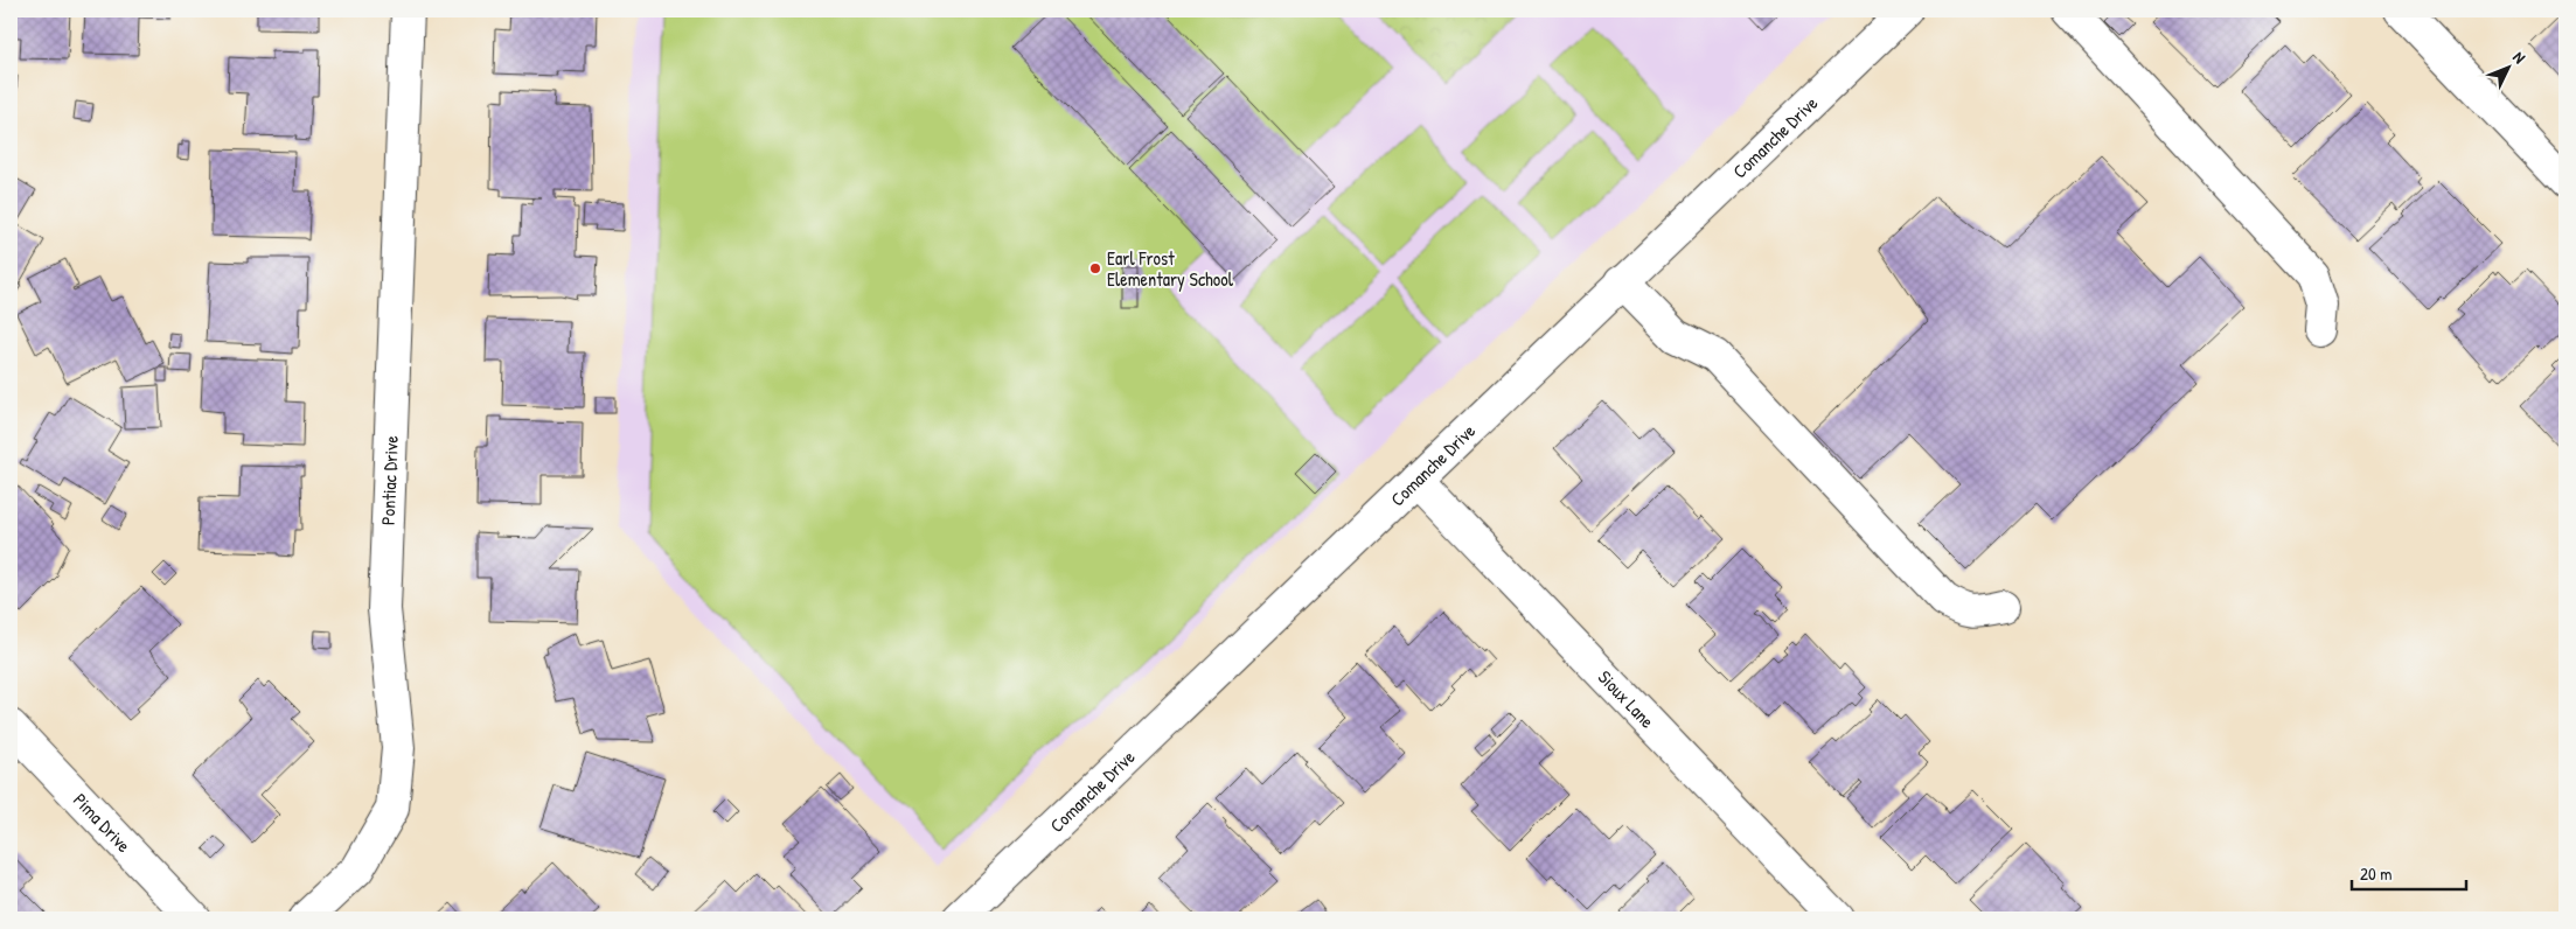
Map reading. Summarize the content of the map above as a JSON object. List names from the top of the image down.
{
  "streets": {
    "street": [
      "Comanche Drive",
      "Pontiac Drive",
      "Sioux Lane",
      "Pima Drive"
    ]
  },
  "crossings": [
    ["Comanche Drive", "Sioux Lane"]
  ],
  "places": ["Earl Frost Elementary School"],
  "scale_bar": "20 m",
  "north": "top right"
}
